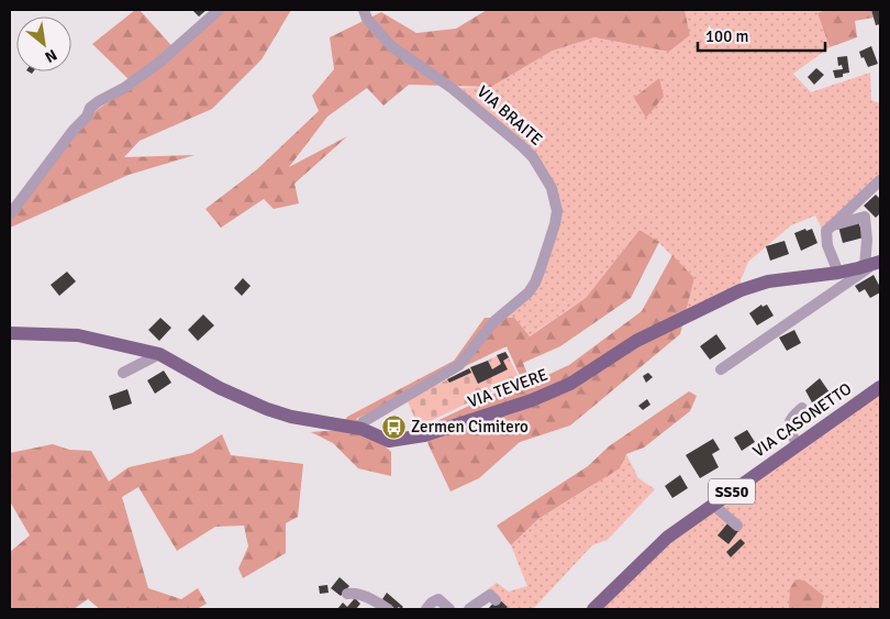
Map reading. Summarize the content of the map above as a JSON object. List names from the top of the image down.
{
  "streets": {
    "main road": ["VIA TEVERE", "VIA CASONETTO", "SS50"],
    "street": ["VIA BRAITE"]
  },
  "crossings": [
    ["VIA BRAITE", "VIA TEVERE"]
  ],
  "places": {
    "bus stop": ["Zermen Cimitero"]
  },
  "scale_bar": "100 m",
  "north": "bottom right"
}
